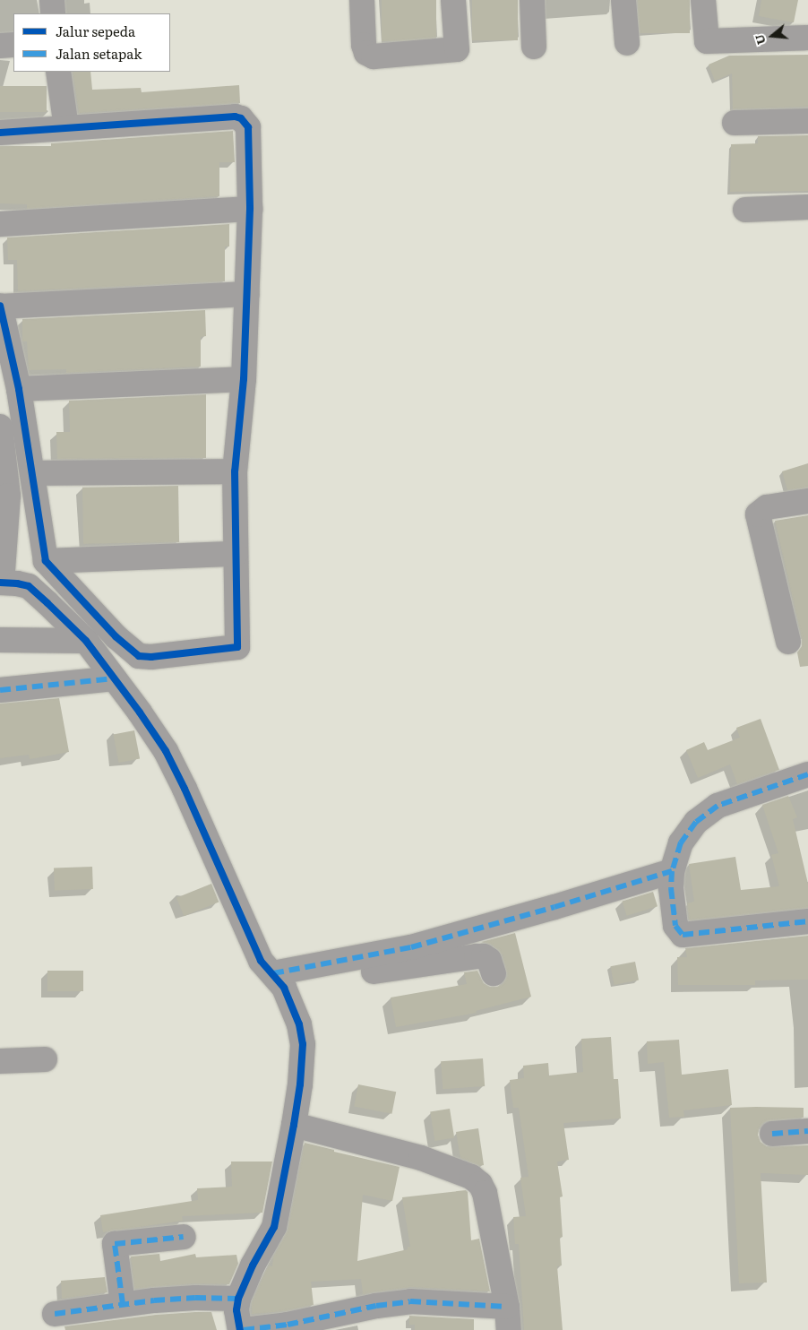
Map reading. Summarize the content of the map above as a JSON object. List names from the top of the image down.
{
  "legend": ["Jalur sepeda", "Jalan setapak"],
  "north": "left"
}
